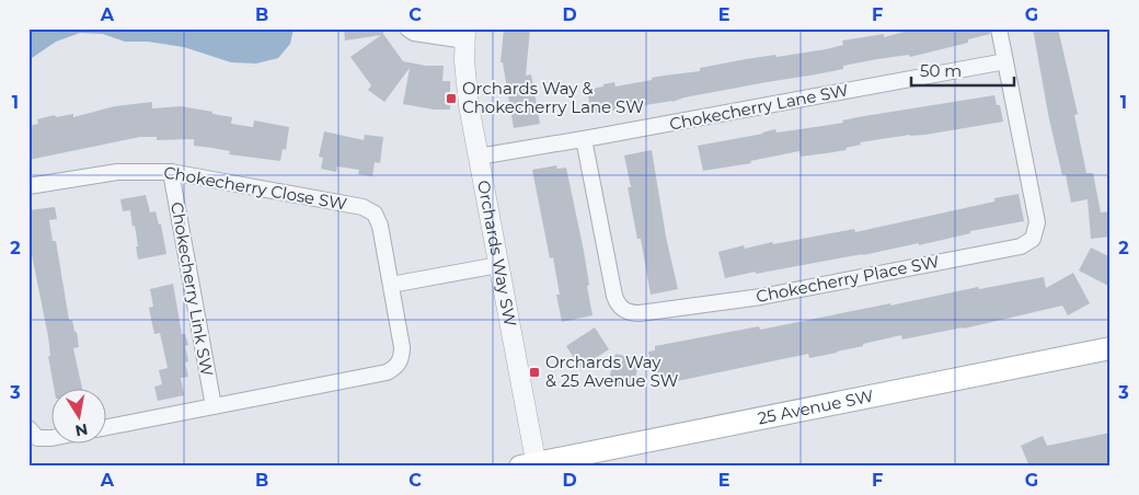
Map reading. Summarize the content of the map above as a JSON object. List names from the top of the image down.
{
  "streets": {
    "main road": ["25 Avenue SW"],
    "street": [
      "Chokecherry Lane SW",
      "Chokecherry Close SW",
      "Orchards Way SW",
      "Chokecherry Place SW",
      "Chokecherry Link SW"
    ]
  },
  "crossings": [
    ["Chokecherry Lane SW", "Orchards Way SW"],
    ["Chokecherry Lane SW", "Chokecherry Place SW"],
    ["Chokecherry Close SW", "Chokecherry Link SW"],
    ["Orchards Way SW", "25 Avenue SW"]
  ],
  "places": {
    "transit": ["Orchards Way & Chokecherry Lane SW", "Orchards Way & 25 Avenue SW"]
  },
  "scale_bar": "50 m",
  "north": "bottom",
  "grid": {
    "columns": [
      "A",
      "B",
      "C",
      "D",
      "E",
      "F",
      "G"
    ],
    "rows": ["1", "2", "3"]
  }
}
